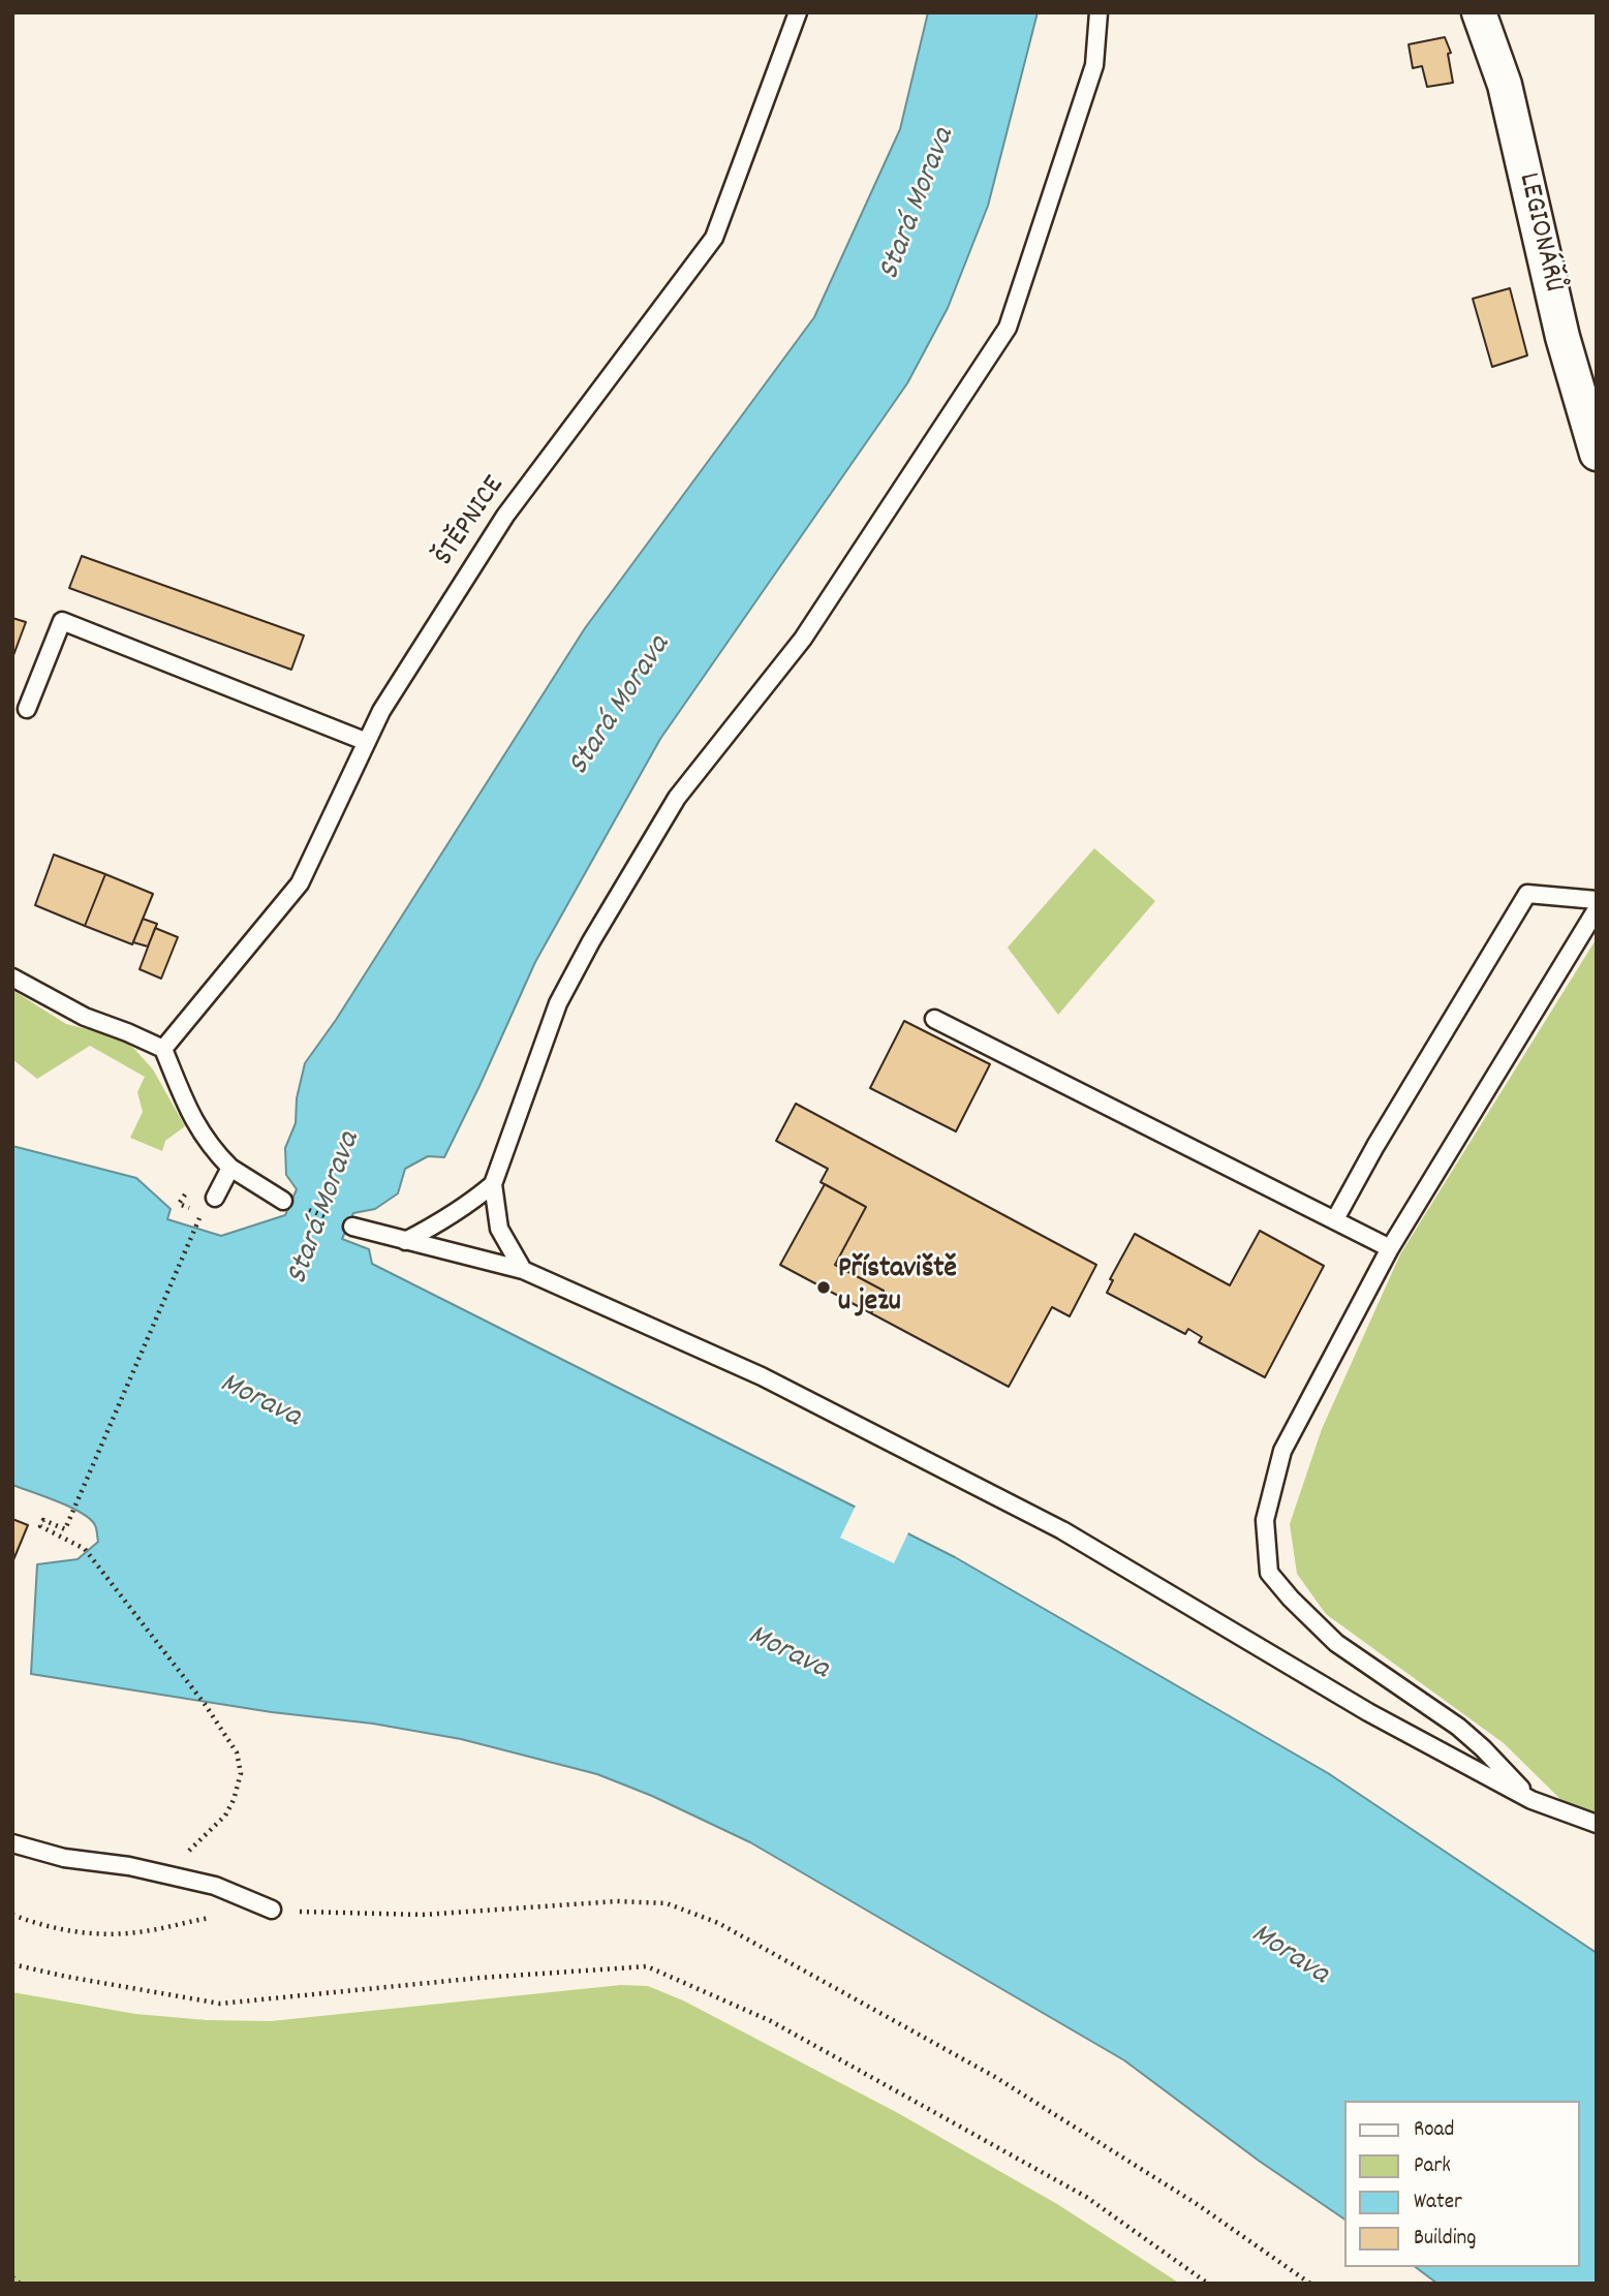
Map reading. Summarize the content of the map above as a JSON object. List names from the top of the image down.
{
  "streets": {
    "street": ["LEGIONÁŘŮ"],
    "lane": ["ŠTĚPNICE"]
  },
  "water": ["Stará Morava", "Morava"],
  "places": ["Přístaviště u jezu"],
  "legend": [
    "Road",
    "Park",
    "Water",
    "Building"
  ]
}
